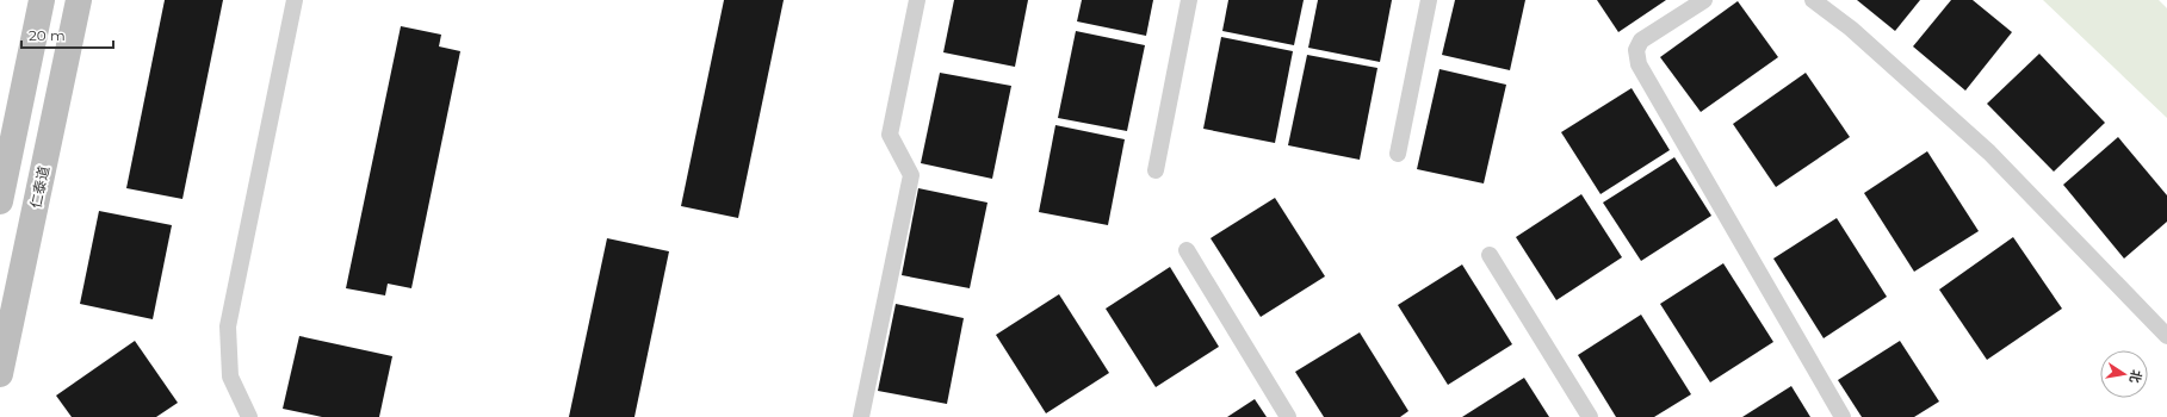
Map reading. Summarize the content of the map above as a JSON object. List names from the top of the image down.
{
  "streets": {
    "main road": ["仁泰道"]
  },
  "scale_bar": "20 m",
  "north": "right"
}
